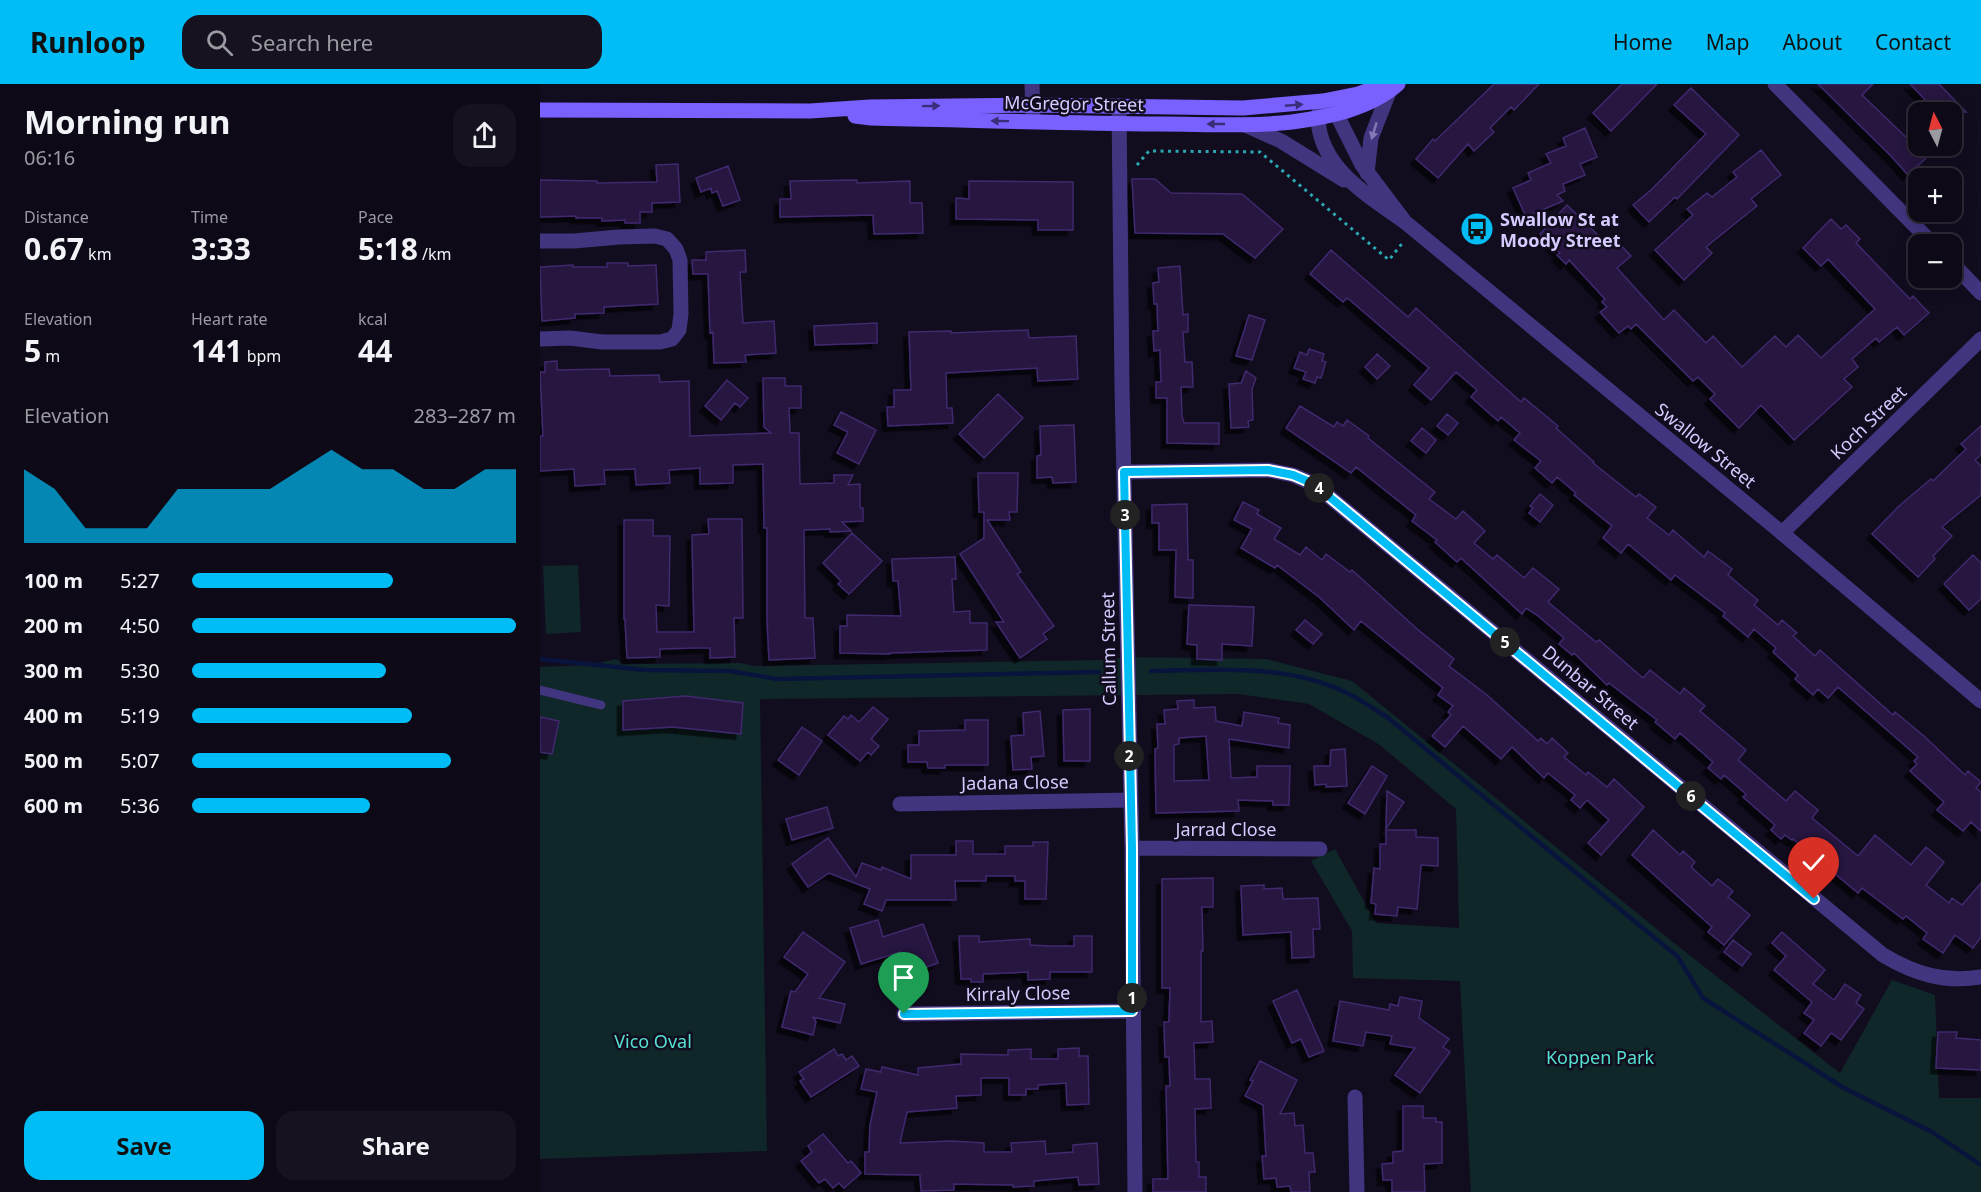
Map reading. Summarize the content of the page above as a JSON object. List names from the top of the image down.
{
  "streets": {
    "main road": ["McGregor Street"],
    "street": [
      "Koch Street",
      "Swallow Street",
      "Callum Street",
      "Dunbar Street",
      "Jadana Close",
      "Jarrad Close",
      "Kirraly Close"
    ]
  },
  "crossings": [
    ["McGregor Street", "Swallow Street"],
    ["McGregor Street", "Callum Street"],
    ["Koch Street", "Swallow Street"],
    ["Callum Street", "Dunbar Street"],
    ["Callum Street", "Jadana Close"],
    ["Callum Street", "Jarrad Close"],
    ["Callum Street", "Kirraly Close"]
  ],
  "parks": ["Vico Oval", "Koppen Park"],
  "places": {
    "bus stop": ["Swallow St at Moody Street"]
  },
  "north": "top",
  "page": {
    "header": "Runloop",
    "search": "Search here",
    "nav": [
      "Home",
      "Map",
      "About",
      "Contact"
    ],
    "heading": ["Morning run", "06:16"],
    "map_buttons": ["+", "−"],
    "stats": [
      ["Distance", "0.67 km"],
      ["Time", "3:33"],
      ["Pace", "5:18 /km"],
      ["Elevation", "5 m"],
      ["Heart rate", "141 bpm"],
      ["kcal", "44"]
    ],
    "chart": ["Elevation", "283–287 m"],
    "pins": [
      "4",
      "3",
      "5",
      "2",
      "6",
      "1"
    ],
    "list": [
      {
        "name": "100 m",
        "note": "5:27"
      },
      {
        "name": "200 m",
        "note": "4:50"
      },
      {
        "name": "300 m",
        "note": "5:30"
      },
      {
        "name": "400 m",
        "note": "5:19"
      },
      {
        "name": "500 m",
        "note": "5:07"
      },
      {
        "name": "600 m",
        "note": "5:36"
      }
    ],
    "buttons": ["Save", "Share"]
  }
}
